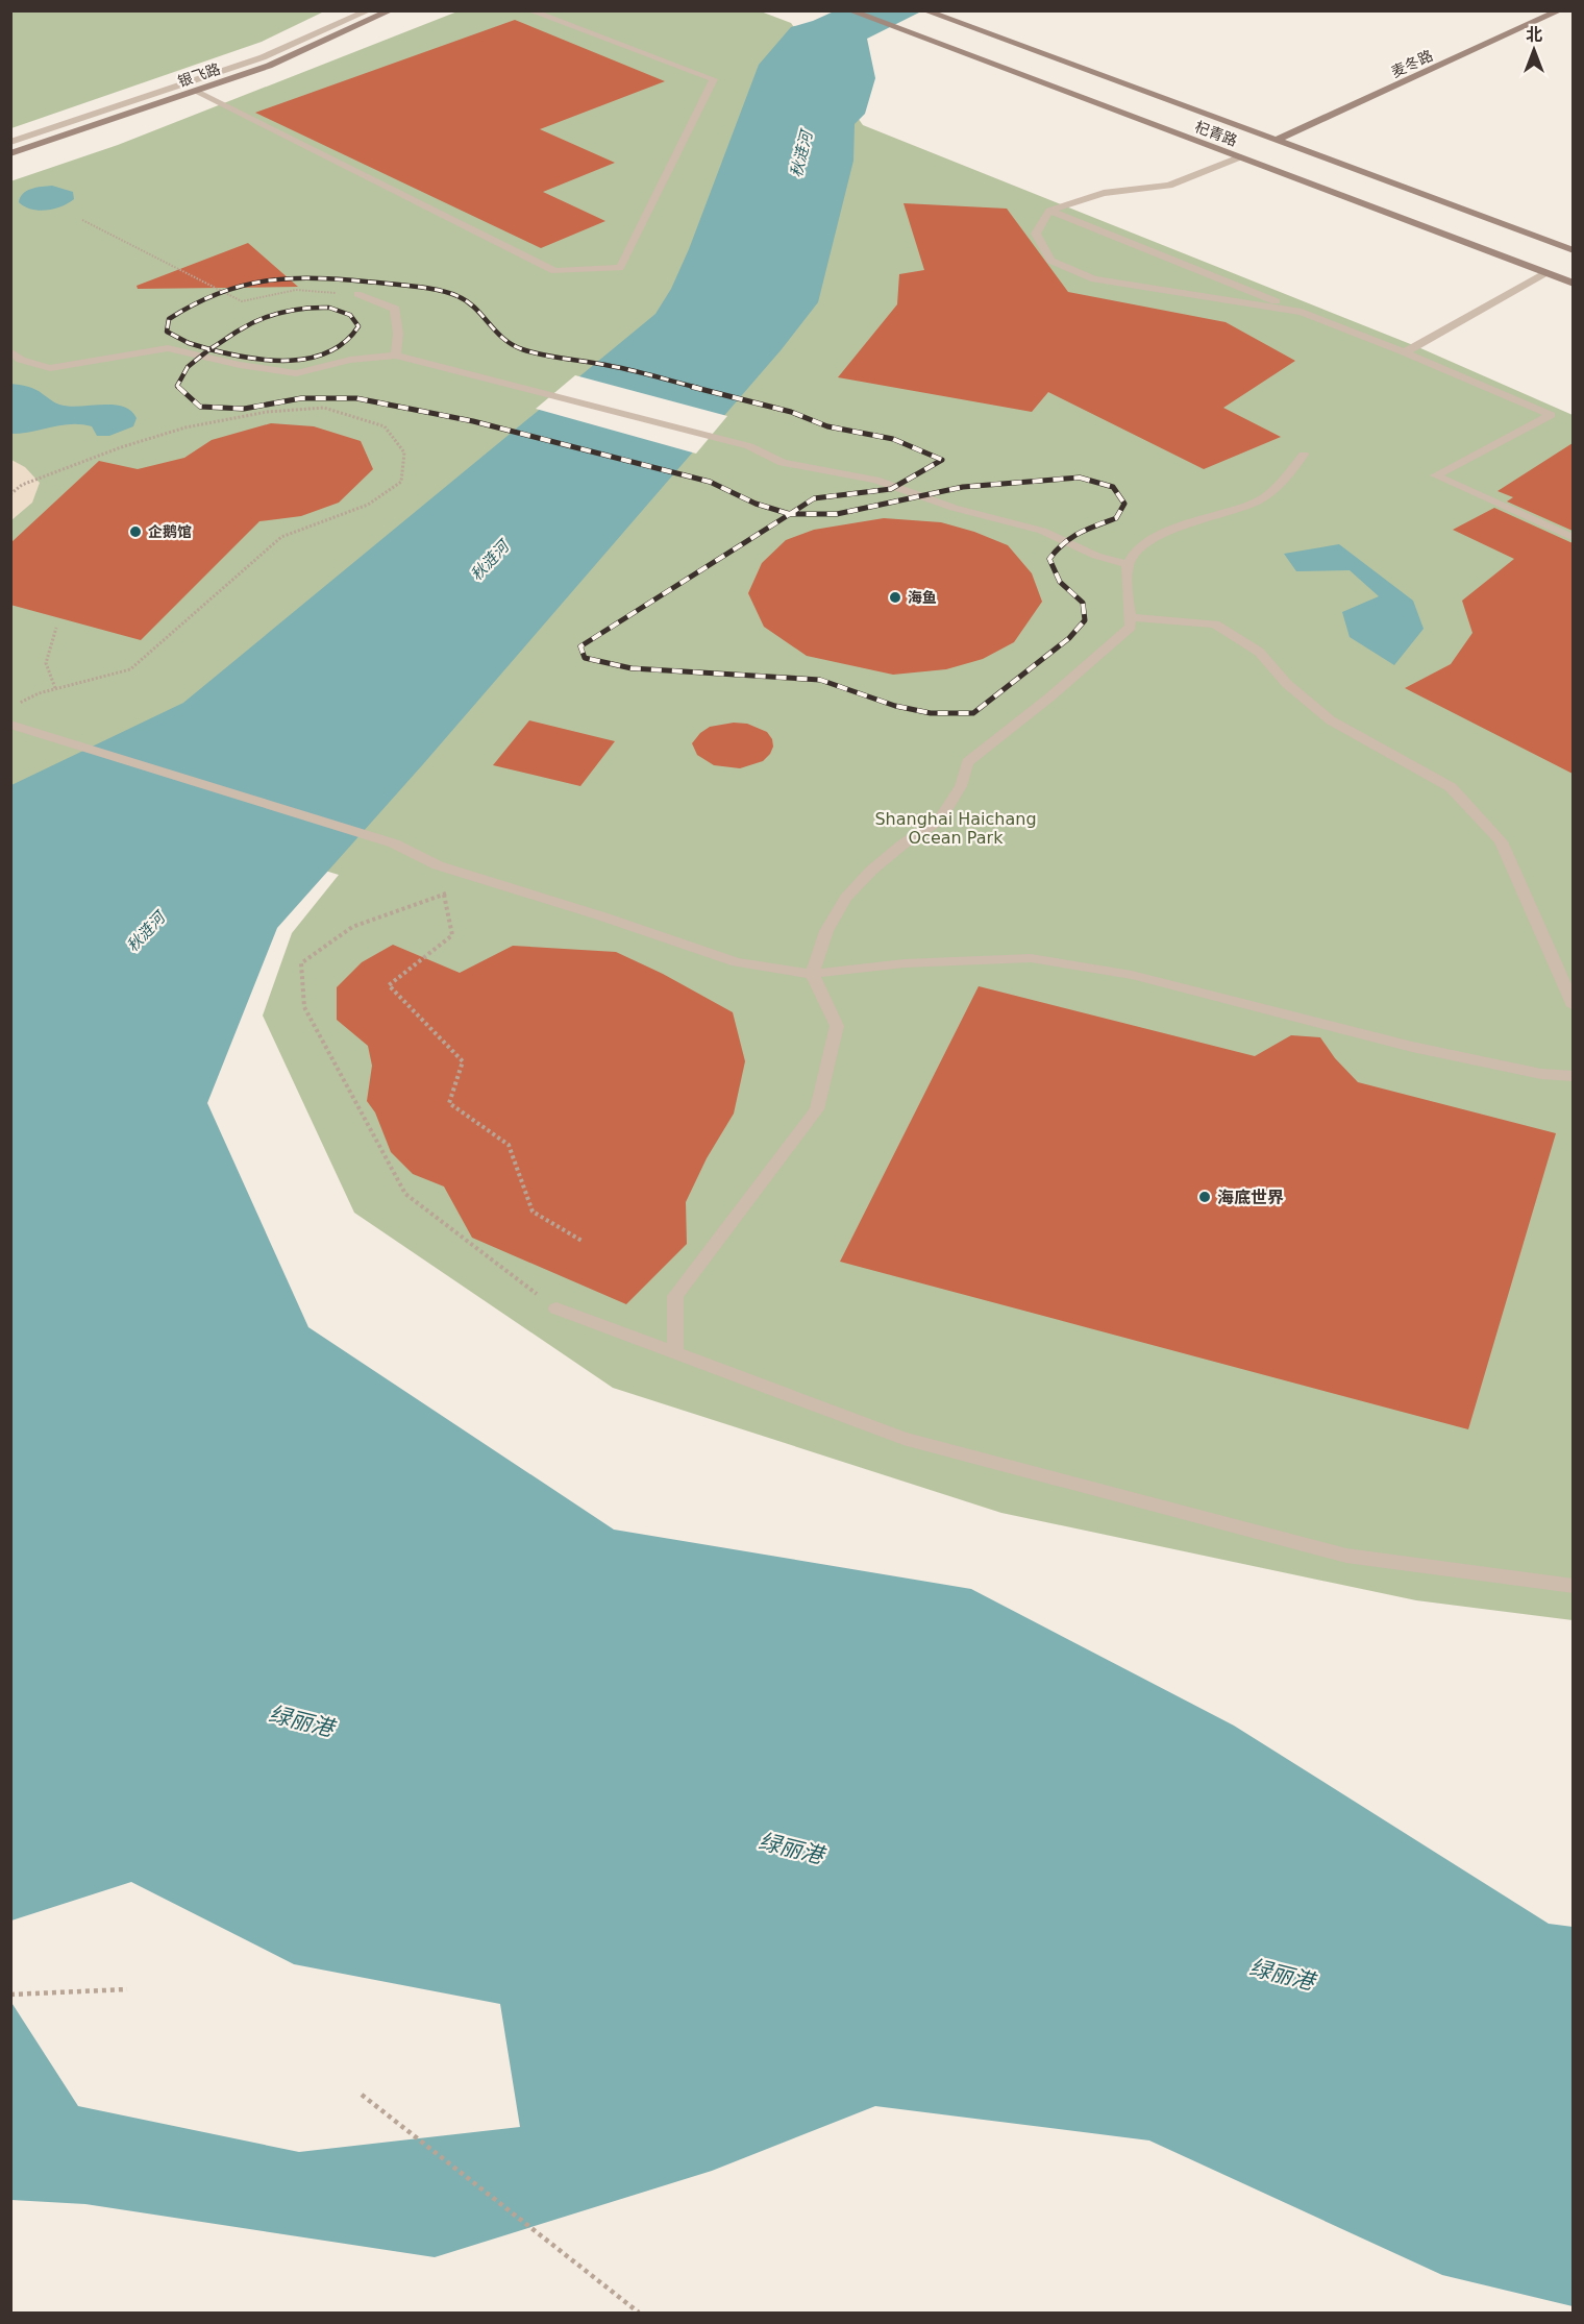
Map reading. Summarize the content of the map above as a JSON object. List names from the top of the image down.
{
  "streets": {
    "main road": ["麦冬路", "银飞路", "杞青路"]
  },
  "crossings": [
    ["麦冬路", "杞青路"]
  ],
  "water": ["秋涟河", "绿丽港"],
  "parks": ["Shanghai Haichang Ocean Park"],
  "places": ["企鹅馆", "海鱼", "海底世界"],
  "north": "top"
}
